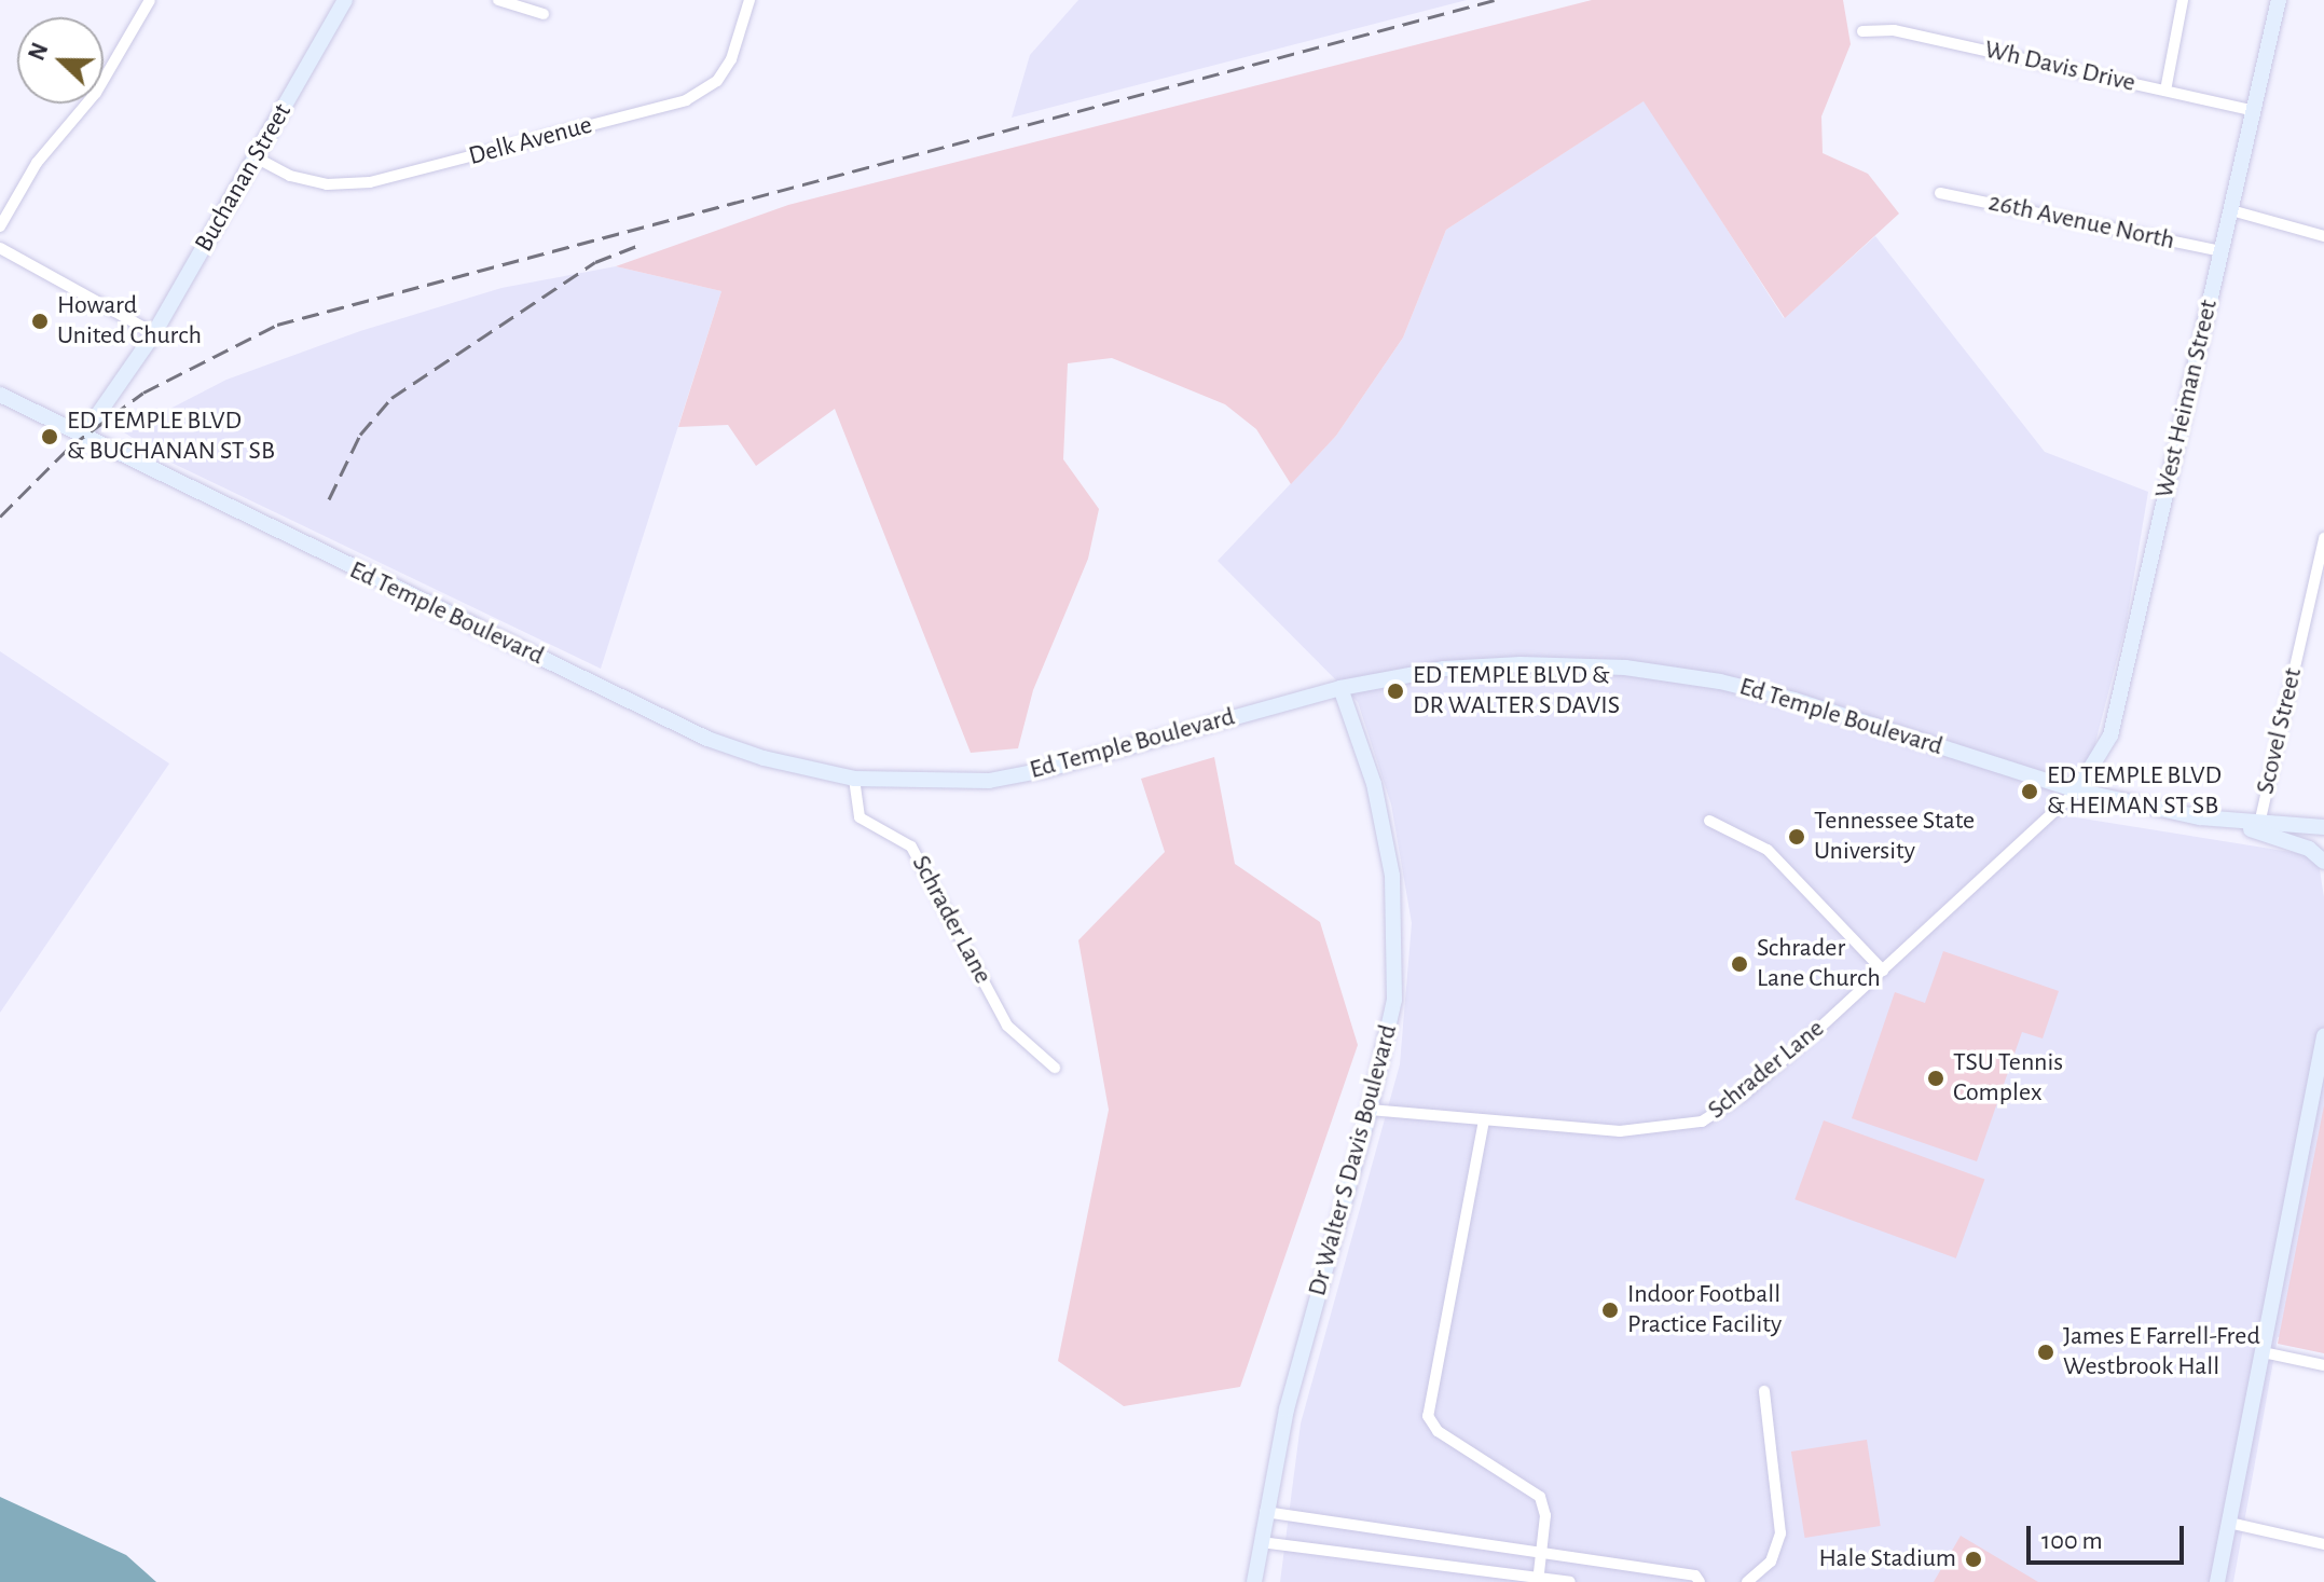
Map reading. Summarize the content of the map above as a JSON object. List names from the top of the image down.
{
  "streets": {
    "main road": [
      "Buchanan Street",
      "West Heiman Street",
      "Ed Temple Boulevard",
      "Dr Walter S Davis Boulevard"
    ],
    "street": [
      "Wh Davis Drive",
      "Delk Avenue",
      "26th Avenue North",
      "Scovel Street",
      "Schrader Lane"
    ]
  },
  "crossings": [
    ["Wh Davis Drive", "West Heiman Street"],
    ["Delk Avenue", "Buchanan Street"],
    ["Buchanan Street", "Ed Temple Boulevard"],
    ["26th Avenue North", "West Heiman Street"],
    ["West Heiman Street", "Ed Temple Boulevard"],
    ["West Heiman Street", "Schrader Lane"],
    ["Ed Temple Boulevard", "Scovel Street"],
    ["Ed Temple Boulevard", "Schrader Lane"],
    ["Ed Temple Boulevard", "Dr Walter S Davis Boulevard"],
    ["Schrader Lane", "Dr Walter S Davis Boulevard"]
  ],
  "places": [
    "Howard United Church",
    "ED TEMPLE BLVD & BUCHANAN ST SB",
    "ED TEMPLE BLVD & DR WALTER S DAVIS",
    "ED TEMPLE BLVD & HEIMAN ST SB",
    "Tennessee State University",
    "Schrader Lane Church",
    "TSU Tennis Complex",
    "Indoor Football Practice Facility",
    "James E Farrell-Fred Westbrook Hall",
    "Hale Stadium"
  ],
  "scale_bar": "100 m",
  "north": "left"
}
